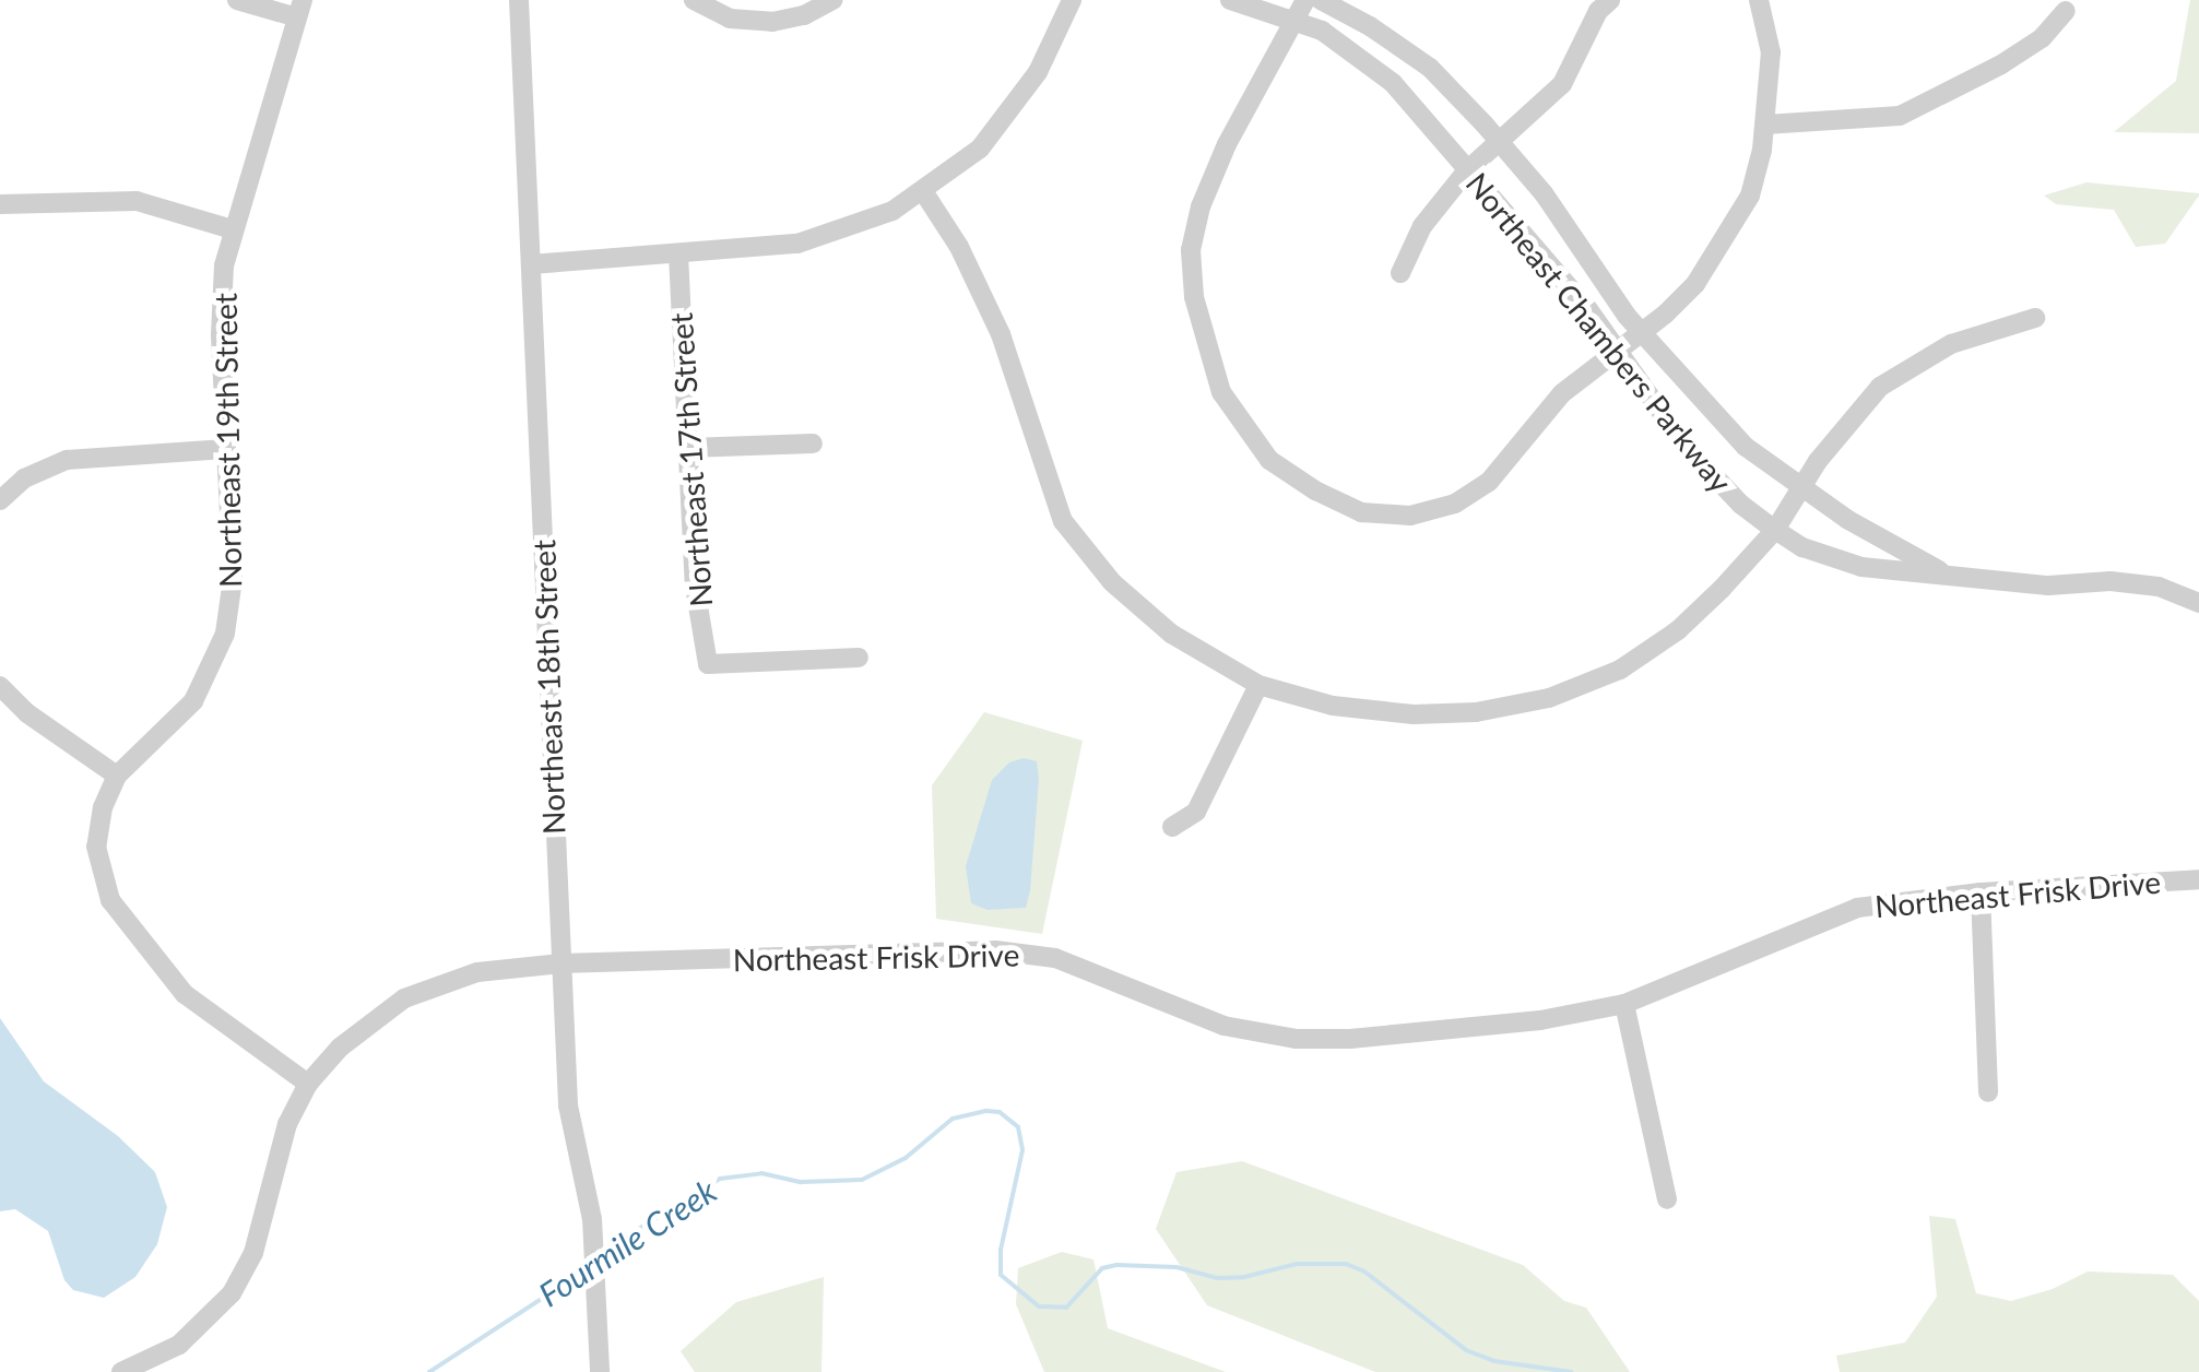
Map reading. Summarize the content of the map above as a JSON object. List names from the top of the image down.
{
  "streets": {
    "street": [
      "Northeast Chambers Parkway",
      "Northeast 19th Street",
      "Northeast 17th Street",
      "Northeast 18th Street",
      "Northeast Frisk Drive"
    ]
  },
  "crossings": [
    ["Northeast 19th Street", "Northeast Frisk Drive"],
    ["Northeast 18th Street", "Northeast Frisk Drive"]
  ],
  "water": ["Fourmile Creek"]
}
